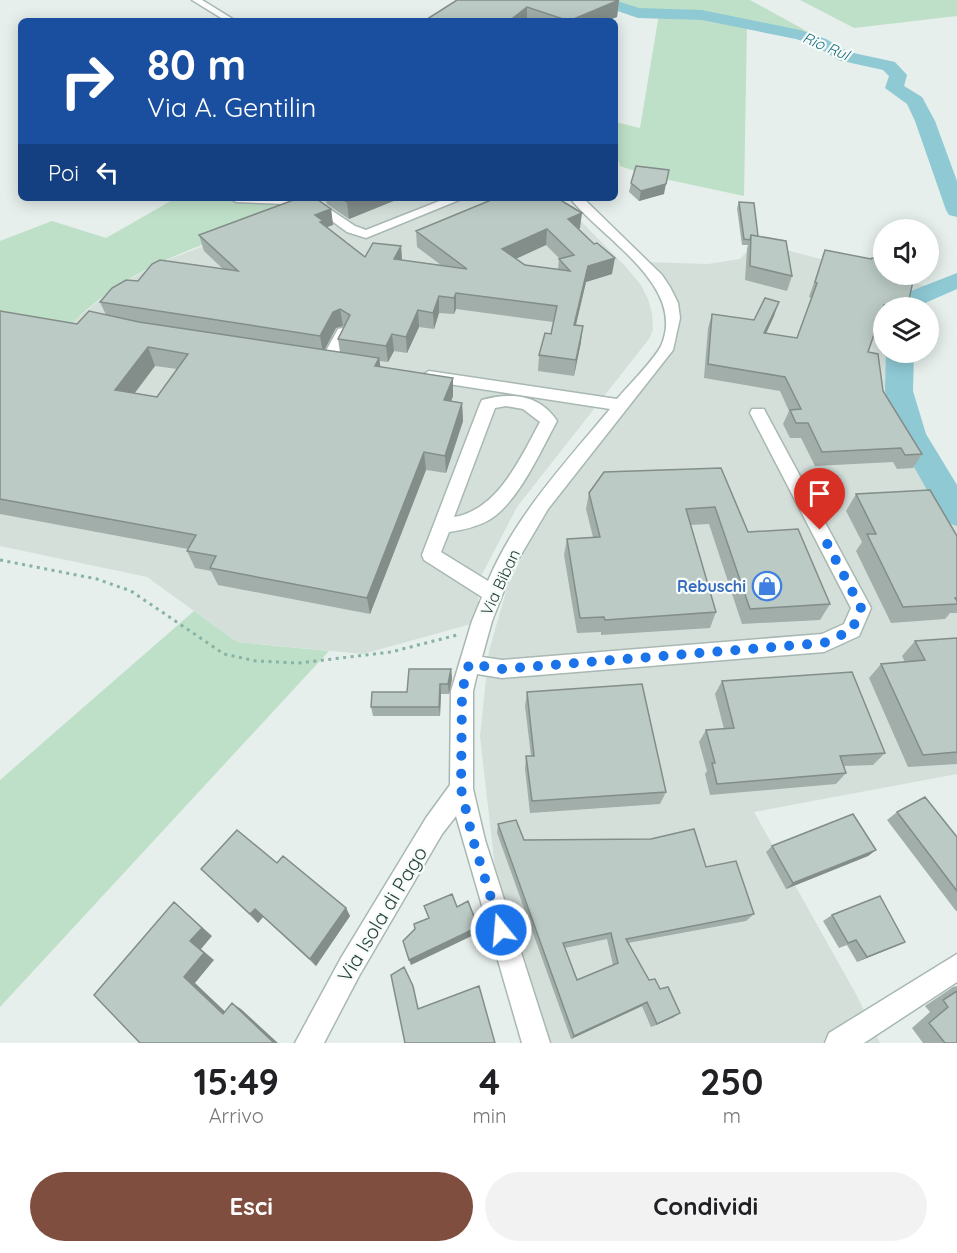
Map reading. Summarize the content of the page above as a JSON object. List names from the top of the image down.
{
  "streets": {
    "street": ["Via Biban", "Via Isola di Pago"]
  },
  "crossings": [
    ["Via Biban", "Via Isola di Pago"]
  ],
  "water": ["Rio Rul"],
  "places": {
    "shop": ["Rebuschi"]
  },
  "page": {
    "turn": ["80 m", "Via A. Gentilin"],
    "then": "Poi",
    "eta": [
      "15:49",
      "Arrivo",
      "4",
      "min",
      "250",
      "m"
    ],
    "buttons": ["Esci", "Condividi"]
  }
}
